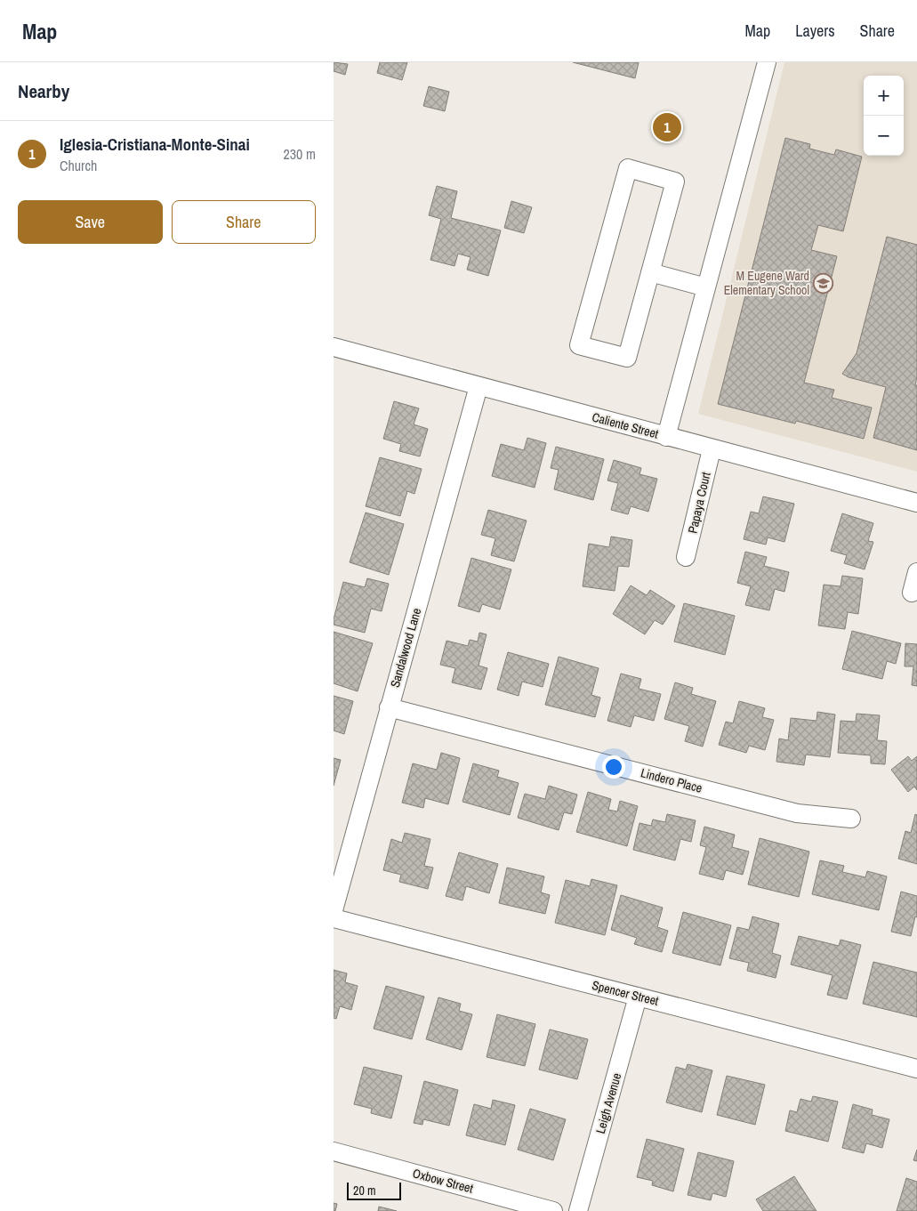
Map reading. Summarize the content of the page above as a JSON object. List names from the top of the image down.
{
  "streets": {
    "street": [
      "Caliente Street",
      "Papaya Court",
      "Sandalwood Lane",
      "Lindero Place",
      "Spencer Street",
      "Leigh Avenue",
      "Oxbow Street"
    ]
  },
  "crossings": [
    ["Caliente Street", "Papaya Court"],
    ["Caliente Street", "Sandalwood Lane"],
    ["Sandalwood Lane", "Lindero Place"],
    ["Spencer Street", "Leigh Avenue"]
  ],
  "places": {
    "school or university": ["M Eugene Ward Elementary School"]
  },
  "scale_bar": "20 m",
  "page": {
    "header": "Map",
    "nav": ["Map", "Layers", "Share"],
    "heading": "Nearby",
    "map_buttons": ["+", "−"],
    "pins": "1",
    "list": [
      {
        "mark": "1",
        "name": "Iglesia-Cristiana-Monte-Sinai",
        "note": "Church",
        "value": "230 m"
      }
    ],
    "buttons": ["Save", "Share"],
    "scale": "20 m"
  }
}
